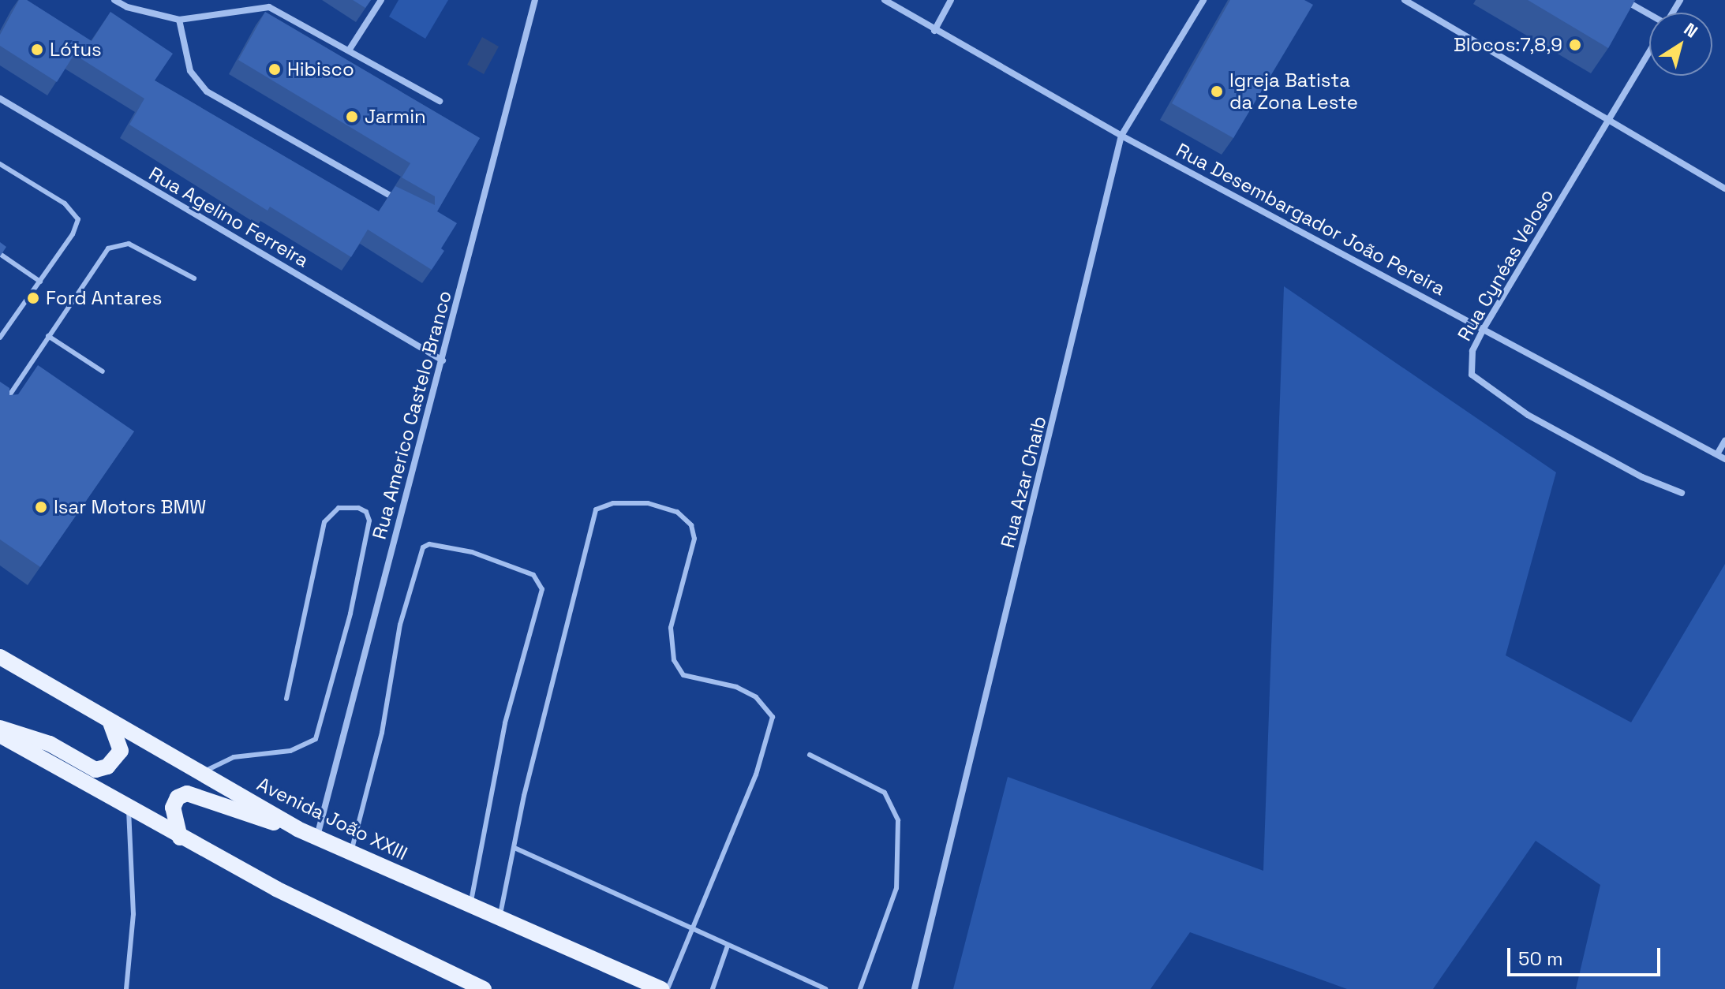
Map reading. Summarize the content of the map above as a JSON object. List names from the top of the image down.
{
  "streets": {
    "main road": ["Avenida João XXIII"],
    "street": [
      "Rua Agelino Ferreira",
      "Rua Desembargador João Pereira",
      "Rua Cynéas Veloso",
      "Rua Americo Castelo Branco",
      "Rua Azar Chaib"
    ]
  },
  "crossings": [
    ["Rua Agelino Ferreira", "Rua Americo Castelo Branco"],
    ["Rua Desembargador João Pereira", "Rua Cynéas Veloso"],
    ["Rua Desembargador João Pereira", "Rua Azar Chaib"],
    ["Rua Americo Castelo Branco", "Avenida João XXIII"]
  ],
  "places": [
    "Blocos:7,8,9",
    "Lótus",
    "Hibisco",
    "Igreja Batista da Zona Leste",
    "Jarmin",
    "Ford Antares",
    "Isar Motors BMW"
  ],
  "scale_bar": "50 m",
  "north": "top right"
}
